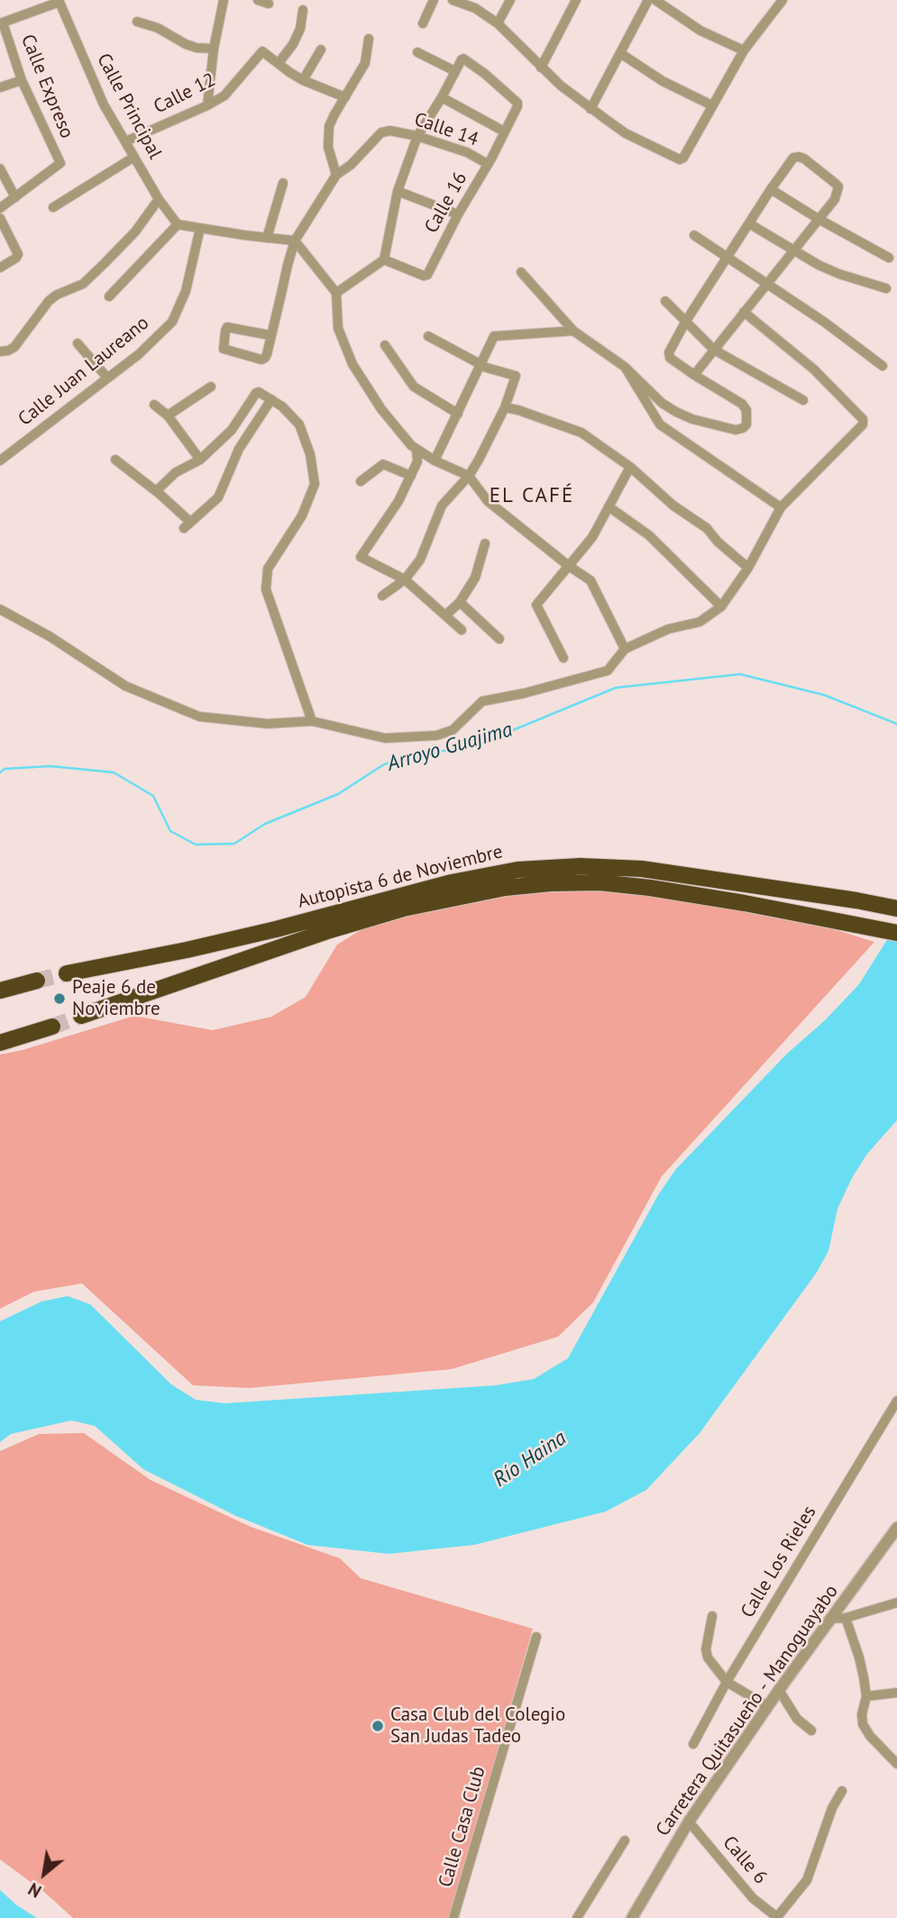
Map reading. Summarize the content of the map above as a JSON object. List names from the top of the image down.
{
  "streets": {
    "highway": ["Autopista 6 de Noviembre"],
    "street": [
      "Calle Expreso",
      "Calle 12",
      "Calle Principal",
      "Calle 14",
      "Calle 16",
      "Calle Juan Laureano",
      "Calle Los Rieles",
      "Carretera Quitasueño - Manoguayabo",
      "Calle Casa Club",
      "Calle 6"
    ]
  },
  "crossings": [
    ["Calle 12", "Calle Principal"],
    ["Calle 14", "Calle 16"],
    ["Carretera Quitasueño - Manoguayabo", "Calle 6"]
  ],
  "districts": ["EL CAFÉ"],
  "water": ["Arroyo Guajima", "Río Haina"],
  "places": ["Peaje 6 de Noviembre", "Casa Club del Colegio San Judas Tadeo"],
  "north": "bottom left"
}
